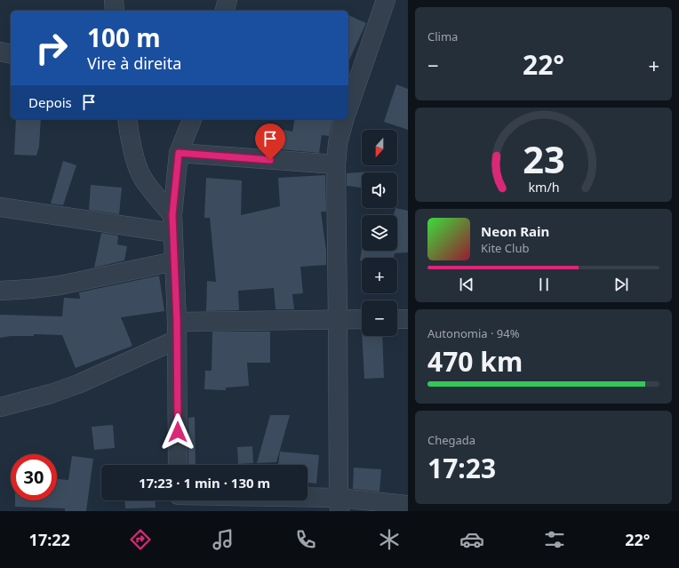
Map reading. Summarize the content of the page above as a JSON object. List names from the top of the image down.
{
  "north": "bottom",
  "page": {
    "tile": [
      "Clima",
      ["Autonomia · 94%", "470 km"],
      ["Chegada", "17:23"]
    ],
    "turn": ["100 m", "Vire à direita"],
    "heat": ["−", "22°", "+"],
    "then": "Depois",
    "map_buttons": ["+", "−"],
    "song": ["Neon Rain", "Kite Club"],
    "limit": "30",
    "trip": "17:23 · 1 min · 130 m",
    "tabs": ["17:22", "22°"],
    "gauge": ["23", "km/h"]
  }
}
